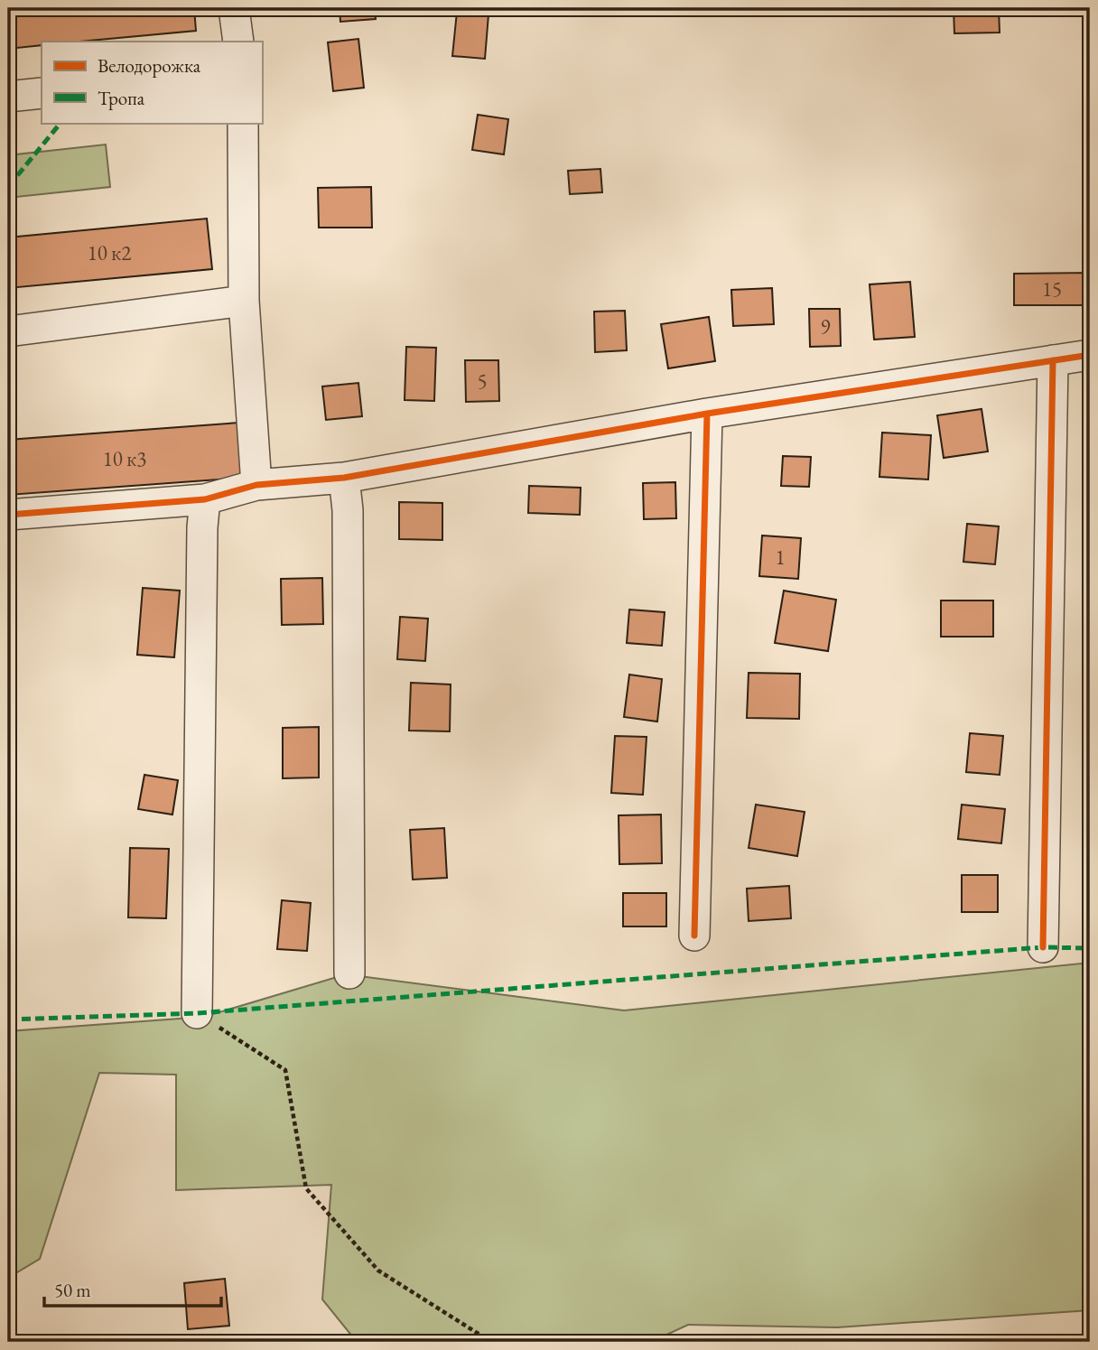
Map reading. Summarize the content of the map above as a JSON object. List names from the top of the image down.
{
  "house_numbers": [
    "10 к2",
    "15",
    "9",
    "5",
    "10 к3",
    "1"
  ],
  "legend": ["Велодорожка", "Тропа"],
  "scale_bar": "50 m"
}
